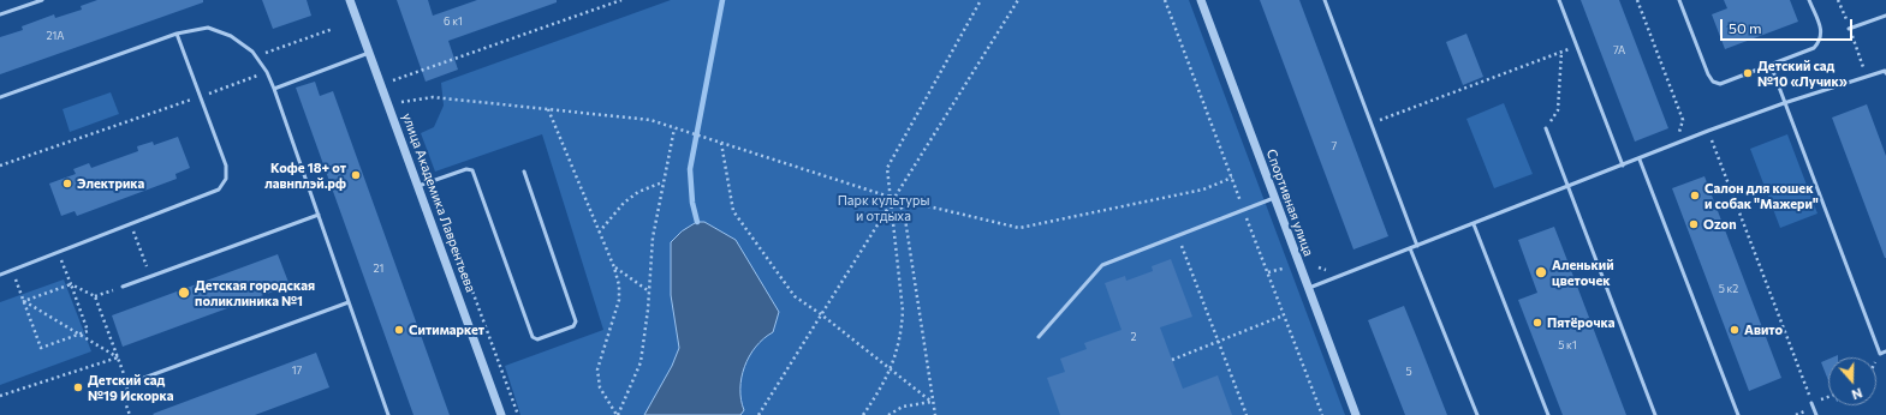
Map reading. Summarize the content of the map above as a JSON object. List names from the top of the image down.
{
  "streets": {
    "street": ["улица Академика Лаврентьева", "Спортивная улица"]
  },
  "parks": ["Парк культуры и отдыха"],
  "places": [
    "Детский сад №10 «Лучик»",
    "Кофе 18+ от лавнплэй.рф",
    "Электрика",
    "Салон для кошек и собак \"Мажери\"",
    "Ozon",
    "Аленький цветочек",
    "Детская городская поликлиника №1",
    "Пятёрочка",
    "Ситимаркет",
    "Авито",
    "Детский сад №19 Искорка"
  ],
  "house_numbers": [
    "6 к1",
    "21А",
    "7А",
    "7",
    "21",
    "5 к2",
    "2",
    "5 к1",
    "17",
    "5"
  ],
  "scale_bar": "50 m",
  "north": "bottom"
}
